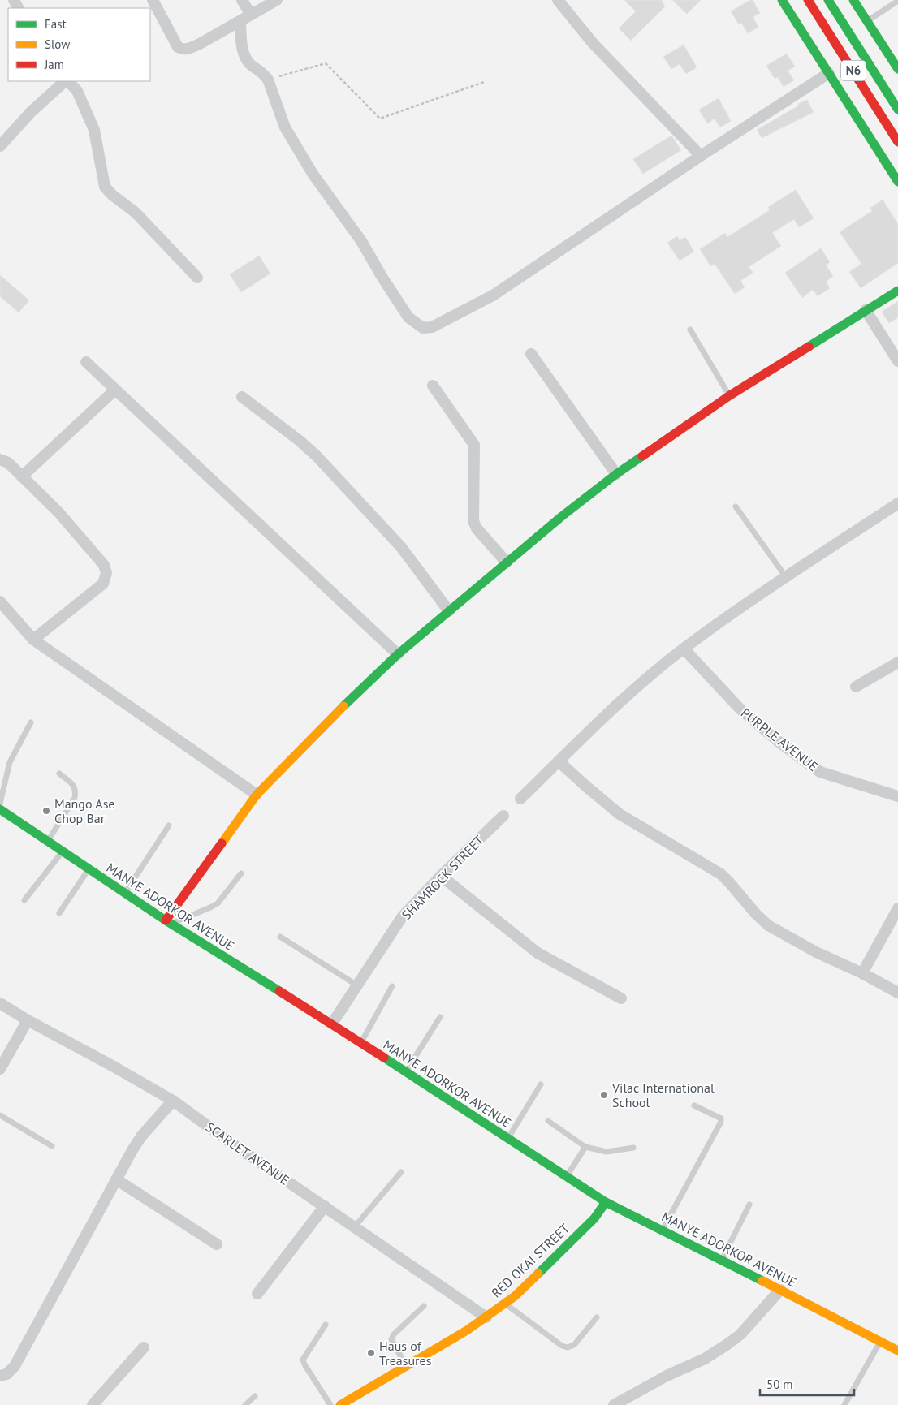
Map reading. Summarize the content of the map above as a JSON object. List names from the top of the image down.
{
  "streets": {
    "main road": ["N6", "MANYE ADORKOR AVENUE", "RED OKAI STREET"],
    "street": ["PURPLE AVENUE", "SHAMROCK STREET", "SCARLET AVENUE"]
  },
  "crossings": [
    ["SHAMROCK STREET", "MANYE ADORKOR AVENUE"],
    ["MANYE ADORKOR AVENUE", "RED OKAI STREET"],
    ["SCARLET AVENUE", "RED OKAI STREET"]
  ],
  "places": ["Mango Ase Chop Bar", "Vilac International School", "Haus of Treasures"],
  "legend": ["Fast", "Slow", "Jam"],
  "scale_bar": "50 m"
}
